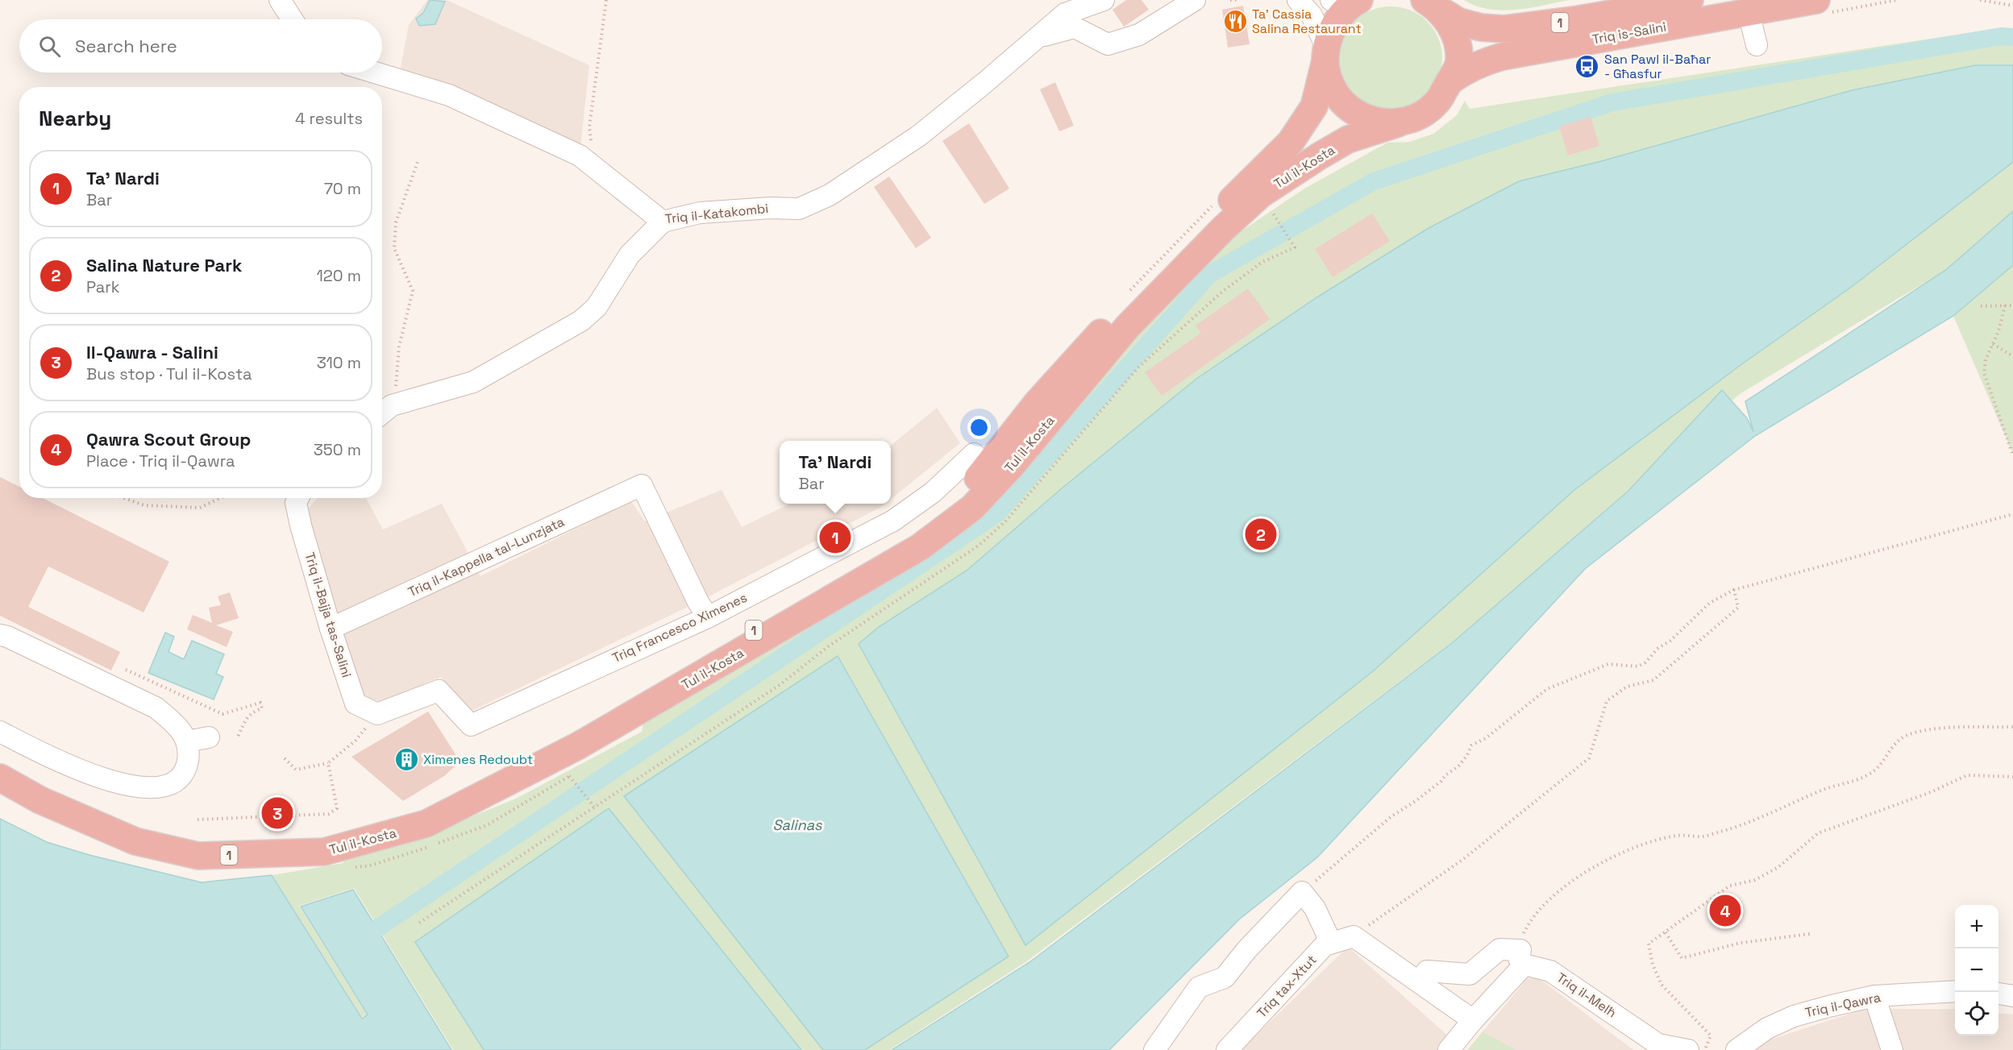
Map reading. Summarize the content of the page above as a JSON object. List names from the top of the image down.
{
  "streets": {
    "highway": ["1", "Triq is-Salini", "Tul il-Kosta"],
    "street": [
      "Triq il-Katakombi",
      "Triq il-Kappella tal-Lunzjata",
      "Triq il-Bajja tas-Salini",
      "Triq Francesco Ximenes",
      "Triq tax-Xtut",
      "Triq il-Melħ",
      "Triq il-Qawra"
    ]
  },
  "crossings": [
    ["1", "Triq is-Salini"],
    ["1", "Tul il-Kosta"],
    ["Triq il-Kappella tal-Lunzjata", "Triq il-Bajja tas-Salini"],
    ["Triq il-Kappella tal-Lunzjata", "Triq Francesco Ximenes"],
    ["Triq il-Bajja tas-Salini", "Triq Francesco Ximenes"]
  ],
  "water": ["Salinas"],
  "places": {
    "restaurant": ["Ta' Cassia Salina Restaurant"],
    "bus stop": ["San Pawl il-Baħar - Għasfur"],
    "building": ["Ximenes Redoubt"]
  },
  "page": {
    "search": "Search here",
    "heading": ["Nearby", "4 results"],
    "list": [
      {
        "mark": "1",
        "name": "Ta' Nardi",
        "note": "Bar",
        "value": "70 m"
      },
      {
        "mark": "2",
        "name": "Salina Nature Park",
        "note": "Park",
        "value": "120 m"
      },
      {
        "mark": "3",
        "name": "Il-Qawra - Salini",
        "note": "Bus stop · Tul il-Kosta",
        "value": "310 m"
      },
      {
        "mark": "4",
        "name": "Qawra Scout Group",
        "note": "Place · Triq il-Qawra",
        "value": "350 m"
      }
    ],
    "popup": ["Ta' Nardi", "Bar"],
    "pins": [
      "2",
      "1",
      "3",
      "4"
    ],
    "map_buttons": ["+", "−"]
  }
}
